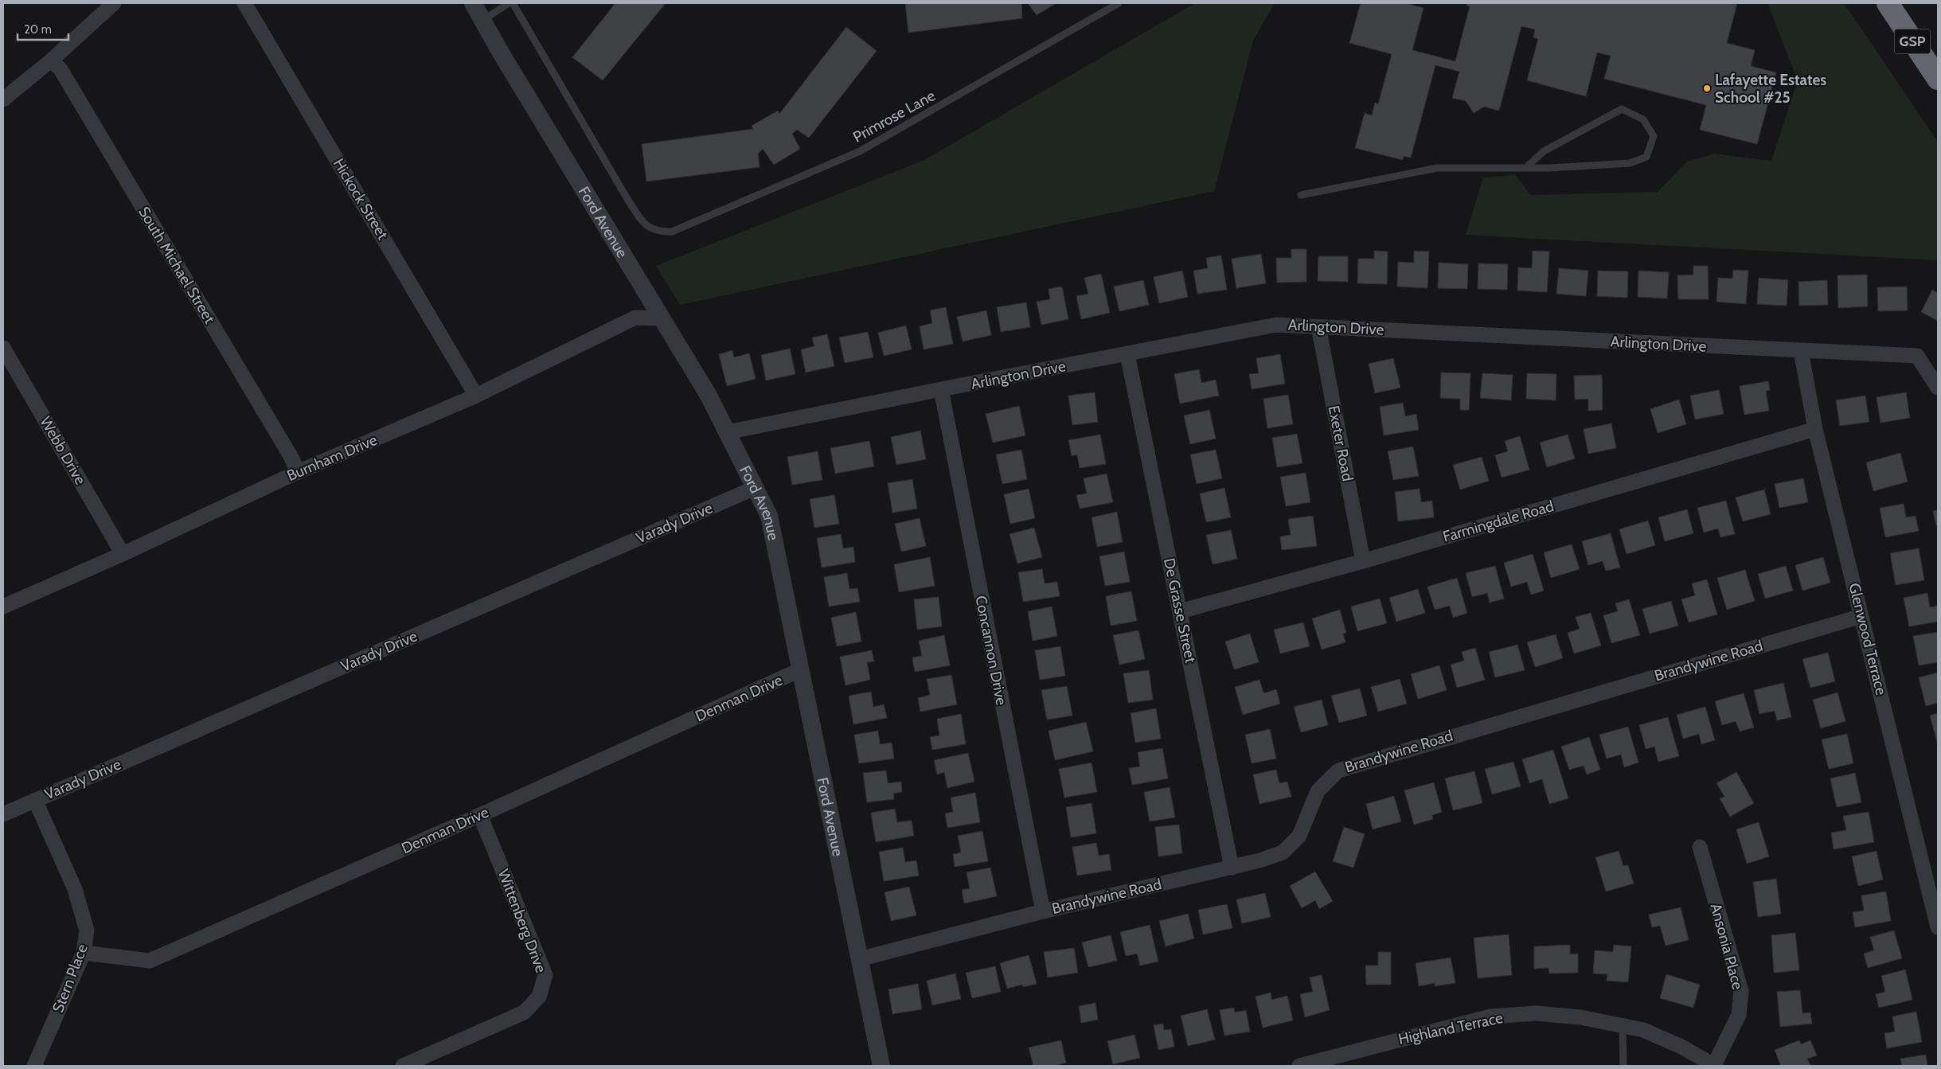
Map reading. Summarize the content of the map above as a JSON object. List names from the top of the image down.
{
  "streets": {
    "highway": ["GSP"],
    "street": [
      "Hickock Street",
      "Ford Avenue",
      "South Michael Street",
      "Arlington Drive",
      "Exeter Road",
      "Webb Drive",
      "Burnham Drive",
      "Farmingdale Road",
      "Varady Drive",
      "De Grasse Street",
      "Glenwood Terrace",
      "Concannon Drive",
      "Brandywine Road",
      "Denman Drive",
      "Wittenberg Drive",
      "Ansonia Place",
      "Stern Place",
      "Highland Terrace"
    ],
    "lane": ["Primrose Lane"]
  },
  "crossings": [
    ["Hickock Street", "Burnham Drive"],
    ["Ford Avenue", "Arlington Drive"],
    ["Ford Avenue", "Burnham Drive"],
    ["Ford Avenue", "Varady Drive"],
    ["Ford Avenue", "Brandywine Road"],
    ["Ford Avenue", "Denman Drive"],
    ["South Michael Street", "Burnham Drive"],
    ["Arlington Drive", "Exeter Road"],
    ["Arlington Drive", "De Grasse Street"],
    ["Arlington Drive", "Glenwood Terrace"],
    ["Arlington Drive", "Concannon Drive"],
    ["Exeter Road", "Farmingdale Road"],
    ["Webb Drive", "Burnham Drive"],
    ["Farmingdale Road", "De Grasse Street"],
    ["Farmingdale Road", "Glenwood Terrace"],
    ["Varady Drive", "Stern Place"],
    ["De Grasse Street", "Brandywine Road"],
    ["Glenwood Terrace", "Brandywine Road"],
    ["Concannon Drive", "Brandywine Road"],
    ["Denman Drive", "Wittenberg Drive"],
    ["Denman Drive", "Stern Place"],
    ["Ansonia Place", "Highland Terrace"]
  ],
  "places": ["Lafayette Estates School #25"],
  "scale_bar": "20 m"
}
